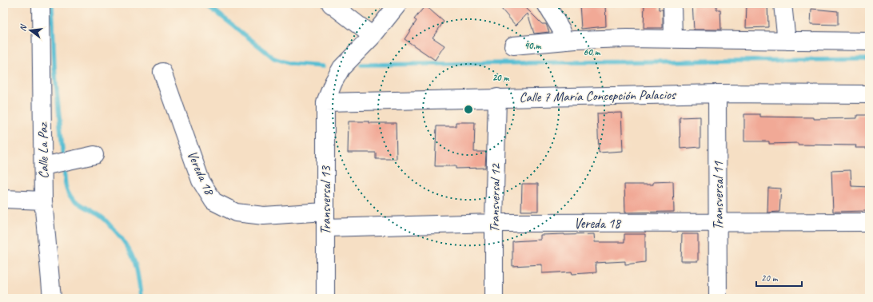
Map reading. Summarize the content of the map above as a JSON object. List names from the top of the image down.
{
  "streets": {
    "street": [
      "Calle 7 María Concepción Palacios",
      "Calle La Paz",
      "Vereda 18",
      "Transversal 11",
      "Transversal 12",
      "Transversal 13"
    ]
  },
  "crossings": [
    ["Calle 7 María Concepción Palacios", "Transversal 11"],
    ["Calle 7 María Concepción Palacios", "Transversal 12"],
    ["Calle 7 María Concepción Palacios", "Transversal 13"],
    ["Vereda 18", "Transversal 11"],
    ["Vereda 18", "Transversal 12"],
    ["Vereda 18", "Transversal 13"]
  ],
  "scale_bar": "20 m",
  "north": "left",
  "rings": ["40 m", "60 m", "20 m"]
}
